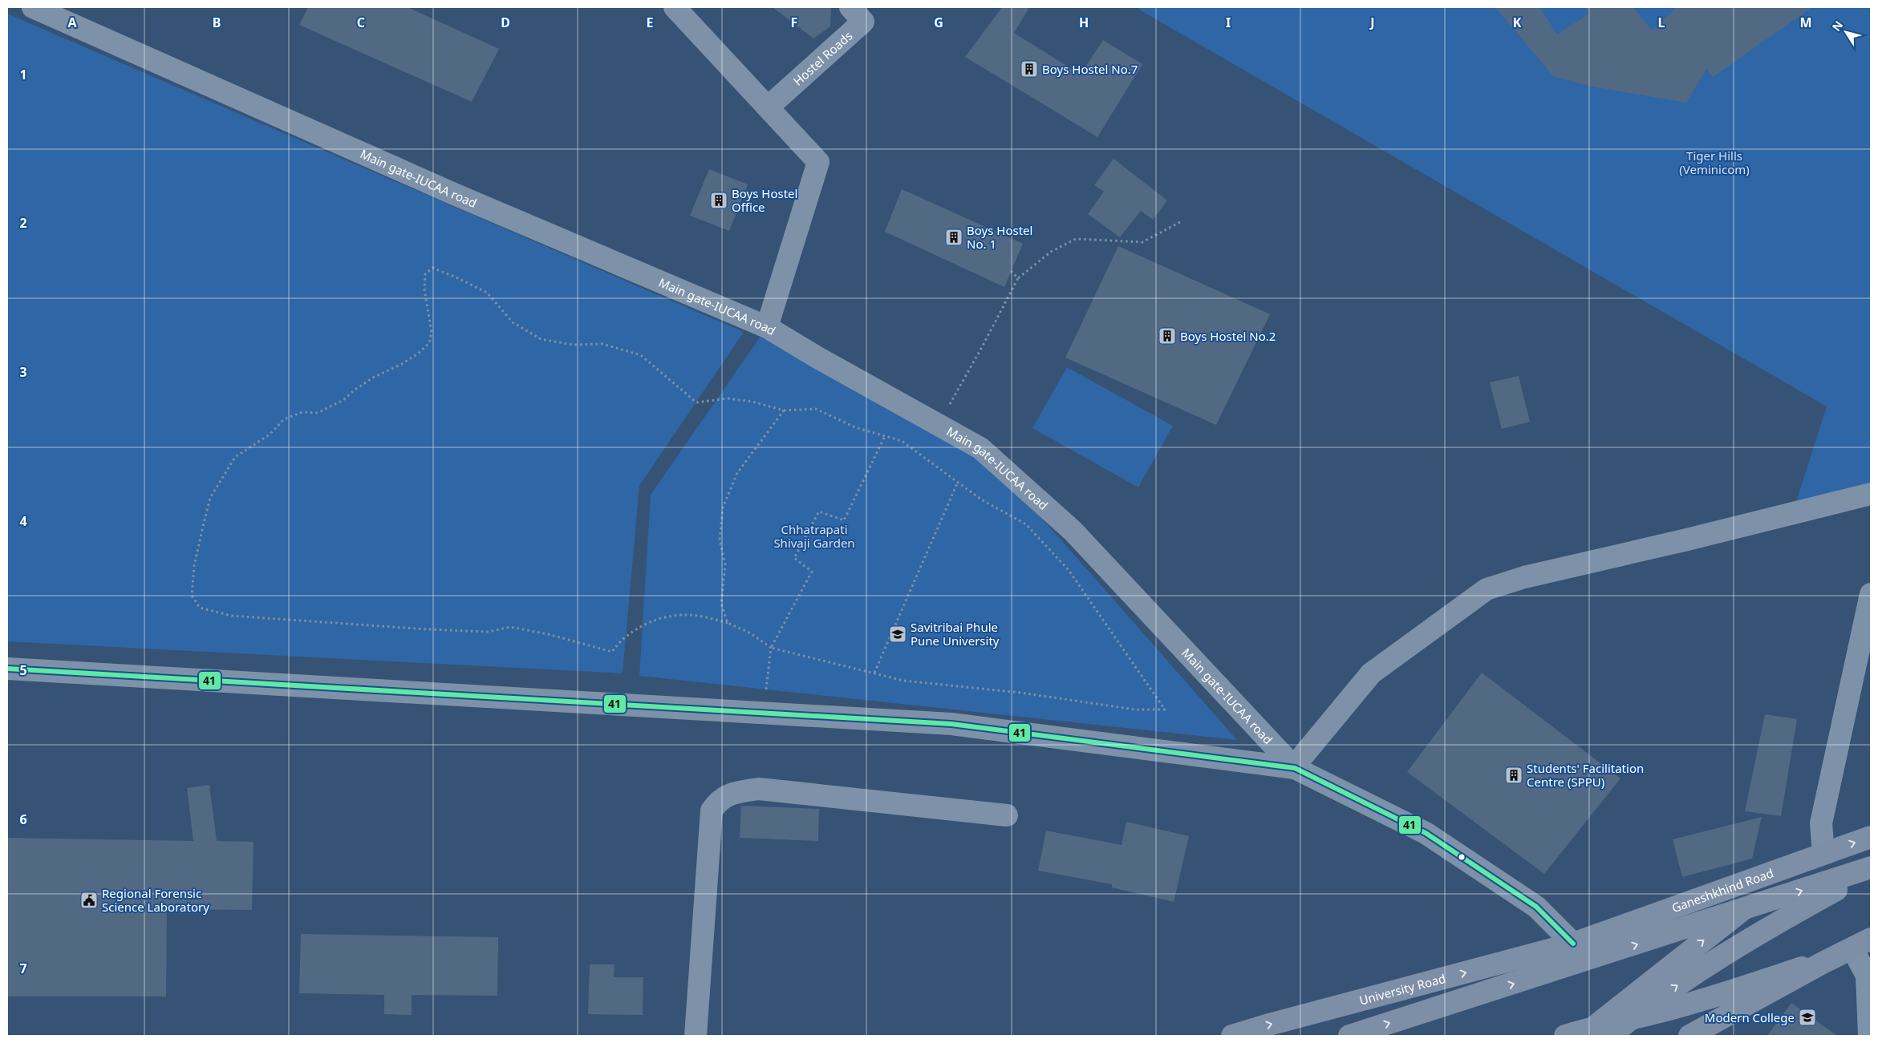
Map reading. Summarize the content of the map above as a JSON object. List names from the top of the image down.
{
  "streets": {
    "main road": ["Ganeshkhind Road", "University Road"],
    "street": ["Hostel Roads", "Main gate-IUCAA road"]
  },
  "crossings": [
    ["Ganeshkhind Road", "University Road"]
  ],
  "parks": ["Tiger Hills (Veminicom)", "Chhatrapati Shivaji Garden"],
  "places": {
    "building": [
      "Boys Hostel No.7",
      "Boys Hostel Office",
      "Boys Hostel No. 1",
      "Boys Hostel No.2",
      "Students' Facilitation Centre (SPPU)"
    ],
    "school or university": ["Savitribai Phule Pune University", "Modern College"],
    "public building": ["Regional Forensic Science Laboratory"]
  },
  "lines": ["transit line 41"],
  "north": "top left",
  "grid": {
    "columns": [
      "A",
      "B",
      "C",
      "D",
      "E",
      "F",
      "G",
      "H",
      "I",
      "J",
      "K",
      "L",
      "M"
    ],
    "rows": [
      "1",
      "2",
      "3",
      "4",
      "5",
      "6",
      "7"
    ]
  }
}
